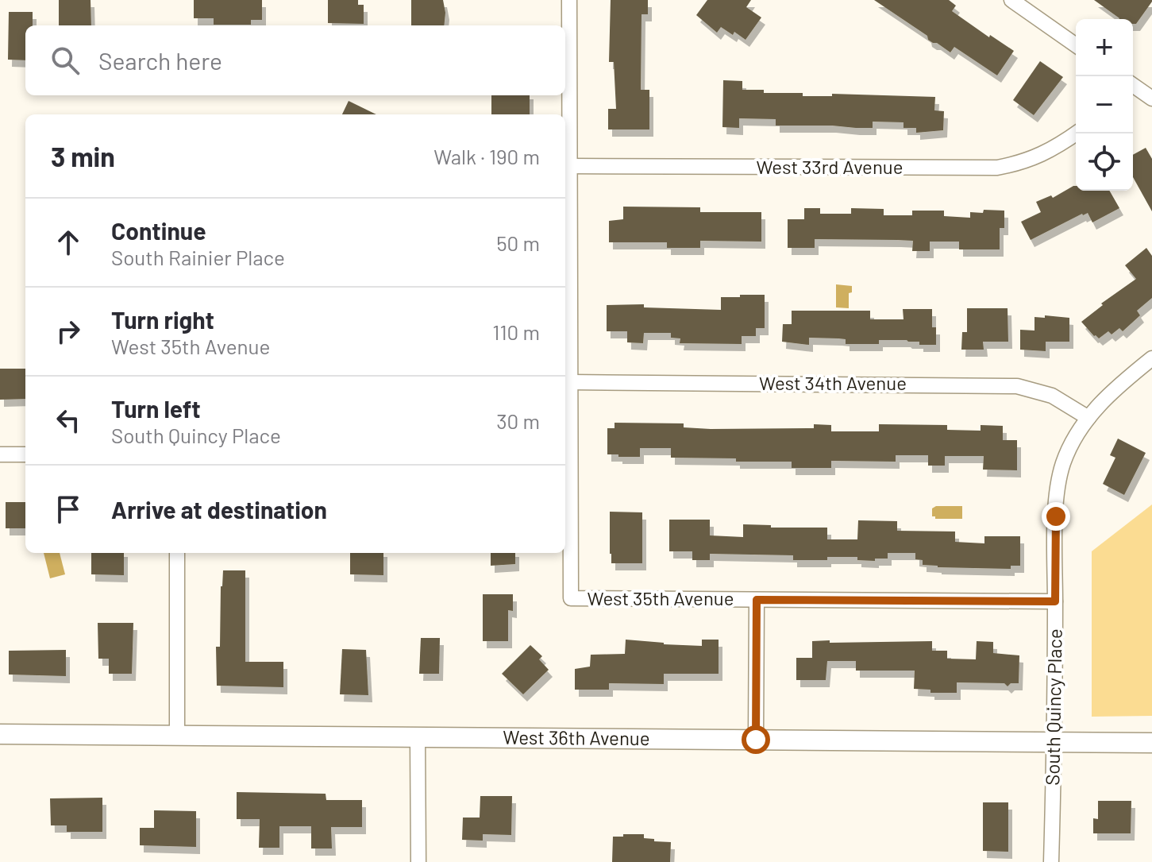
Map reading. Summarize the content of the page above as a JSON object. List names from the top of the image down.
{
  "streets": {
    "street": [
      "West 33rd Avenue",
      "West 34th Avenue",
      "West 35th Avenue",
      "South Quincy Place",
      "West 36th Avenue"
    ]
  },
  "crossings": [
    ["West 34th Avenue", "West 35th Avenue"],
    ["West 34th Avenue", "South Quincy Place"],
    ["West 35th Avenue", "South Quincy Place"],
    ["South Quincy Place", "West 36th Avenue"]
  ],
  "page": {
    "map_buttons": ["+", "−"],
    "search": "Search here",
    "heading": ["3 min", "Walk · 190 m"],
    "list": [
      ["Continue", "South Rainier Place", "50 m"],
      ["Turn right", "West 35th Avenue", "110 m"],
      ["Turn left", "South Quincy Place", "30 m"],
      "Arrive at destination"
    ]
  }
}
